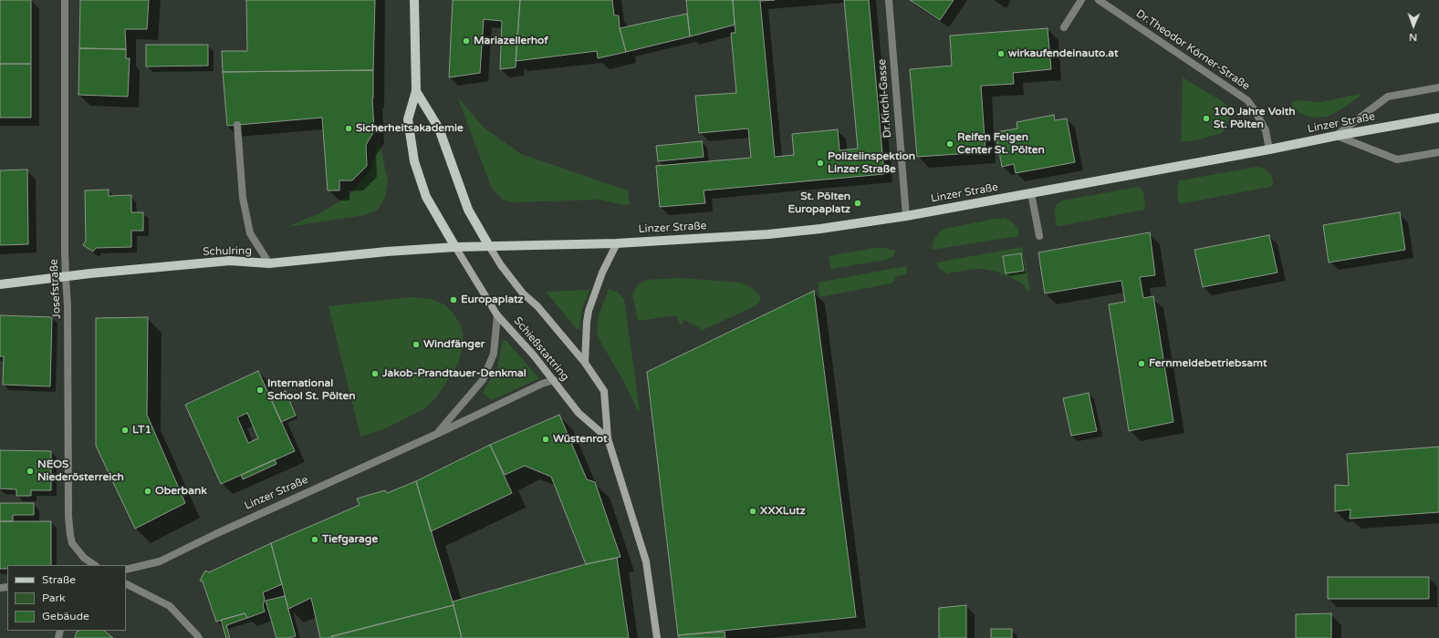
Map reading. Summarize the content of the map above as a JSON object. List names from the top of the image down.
{
  "streets": {
    "main road": ["Linzer Straße", "Schulring", "Schießstattring"],
    "street": ["Dr.Theodor Körner-Straße", "Dr.Kirchl-Gasse", "Josefstraße"]
  },
  "crossings": [
    ["Dr.Theodor Körner-Straße", "Linzer Straße"],
    ["Dr.Kirchl-Gasse", "Linzer Straße"],
    ["Linzer Straße", "Schulring"],
    ["Linzer Straße", "Schießstattring"],
    ["Schulring", "Josefstraße"],
    ["Schulring", "Schießstattring"]
  ],
  "places": [
    "Mariazellerhof",
    "wirkaufendeinauto.at",
    "100 Jahre Voith St. Pölten",
    "Sicherheitsakademie",
    "Reifen Felgen Center St. Pölten",
    "Polizeiinspektion Linzer Straße",
    "St. Pölten Europaplatz",
    "Europaplatz",
    "Windfänger",
    "Fernmeldebetriebsamt",
    "Jakob-Prandtauer-Denkmal",
    "International School St. Pölten",
    "LT1",
    "Wüstenrot",
    "NEOS Niederösterreich",
    "Oberbank",
    "XXXLutz",
    "Tiefgarage"
  ],
  "legend": ["Straße", "Park", "Gebäude"],
  "north": "bottom"
}
